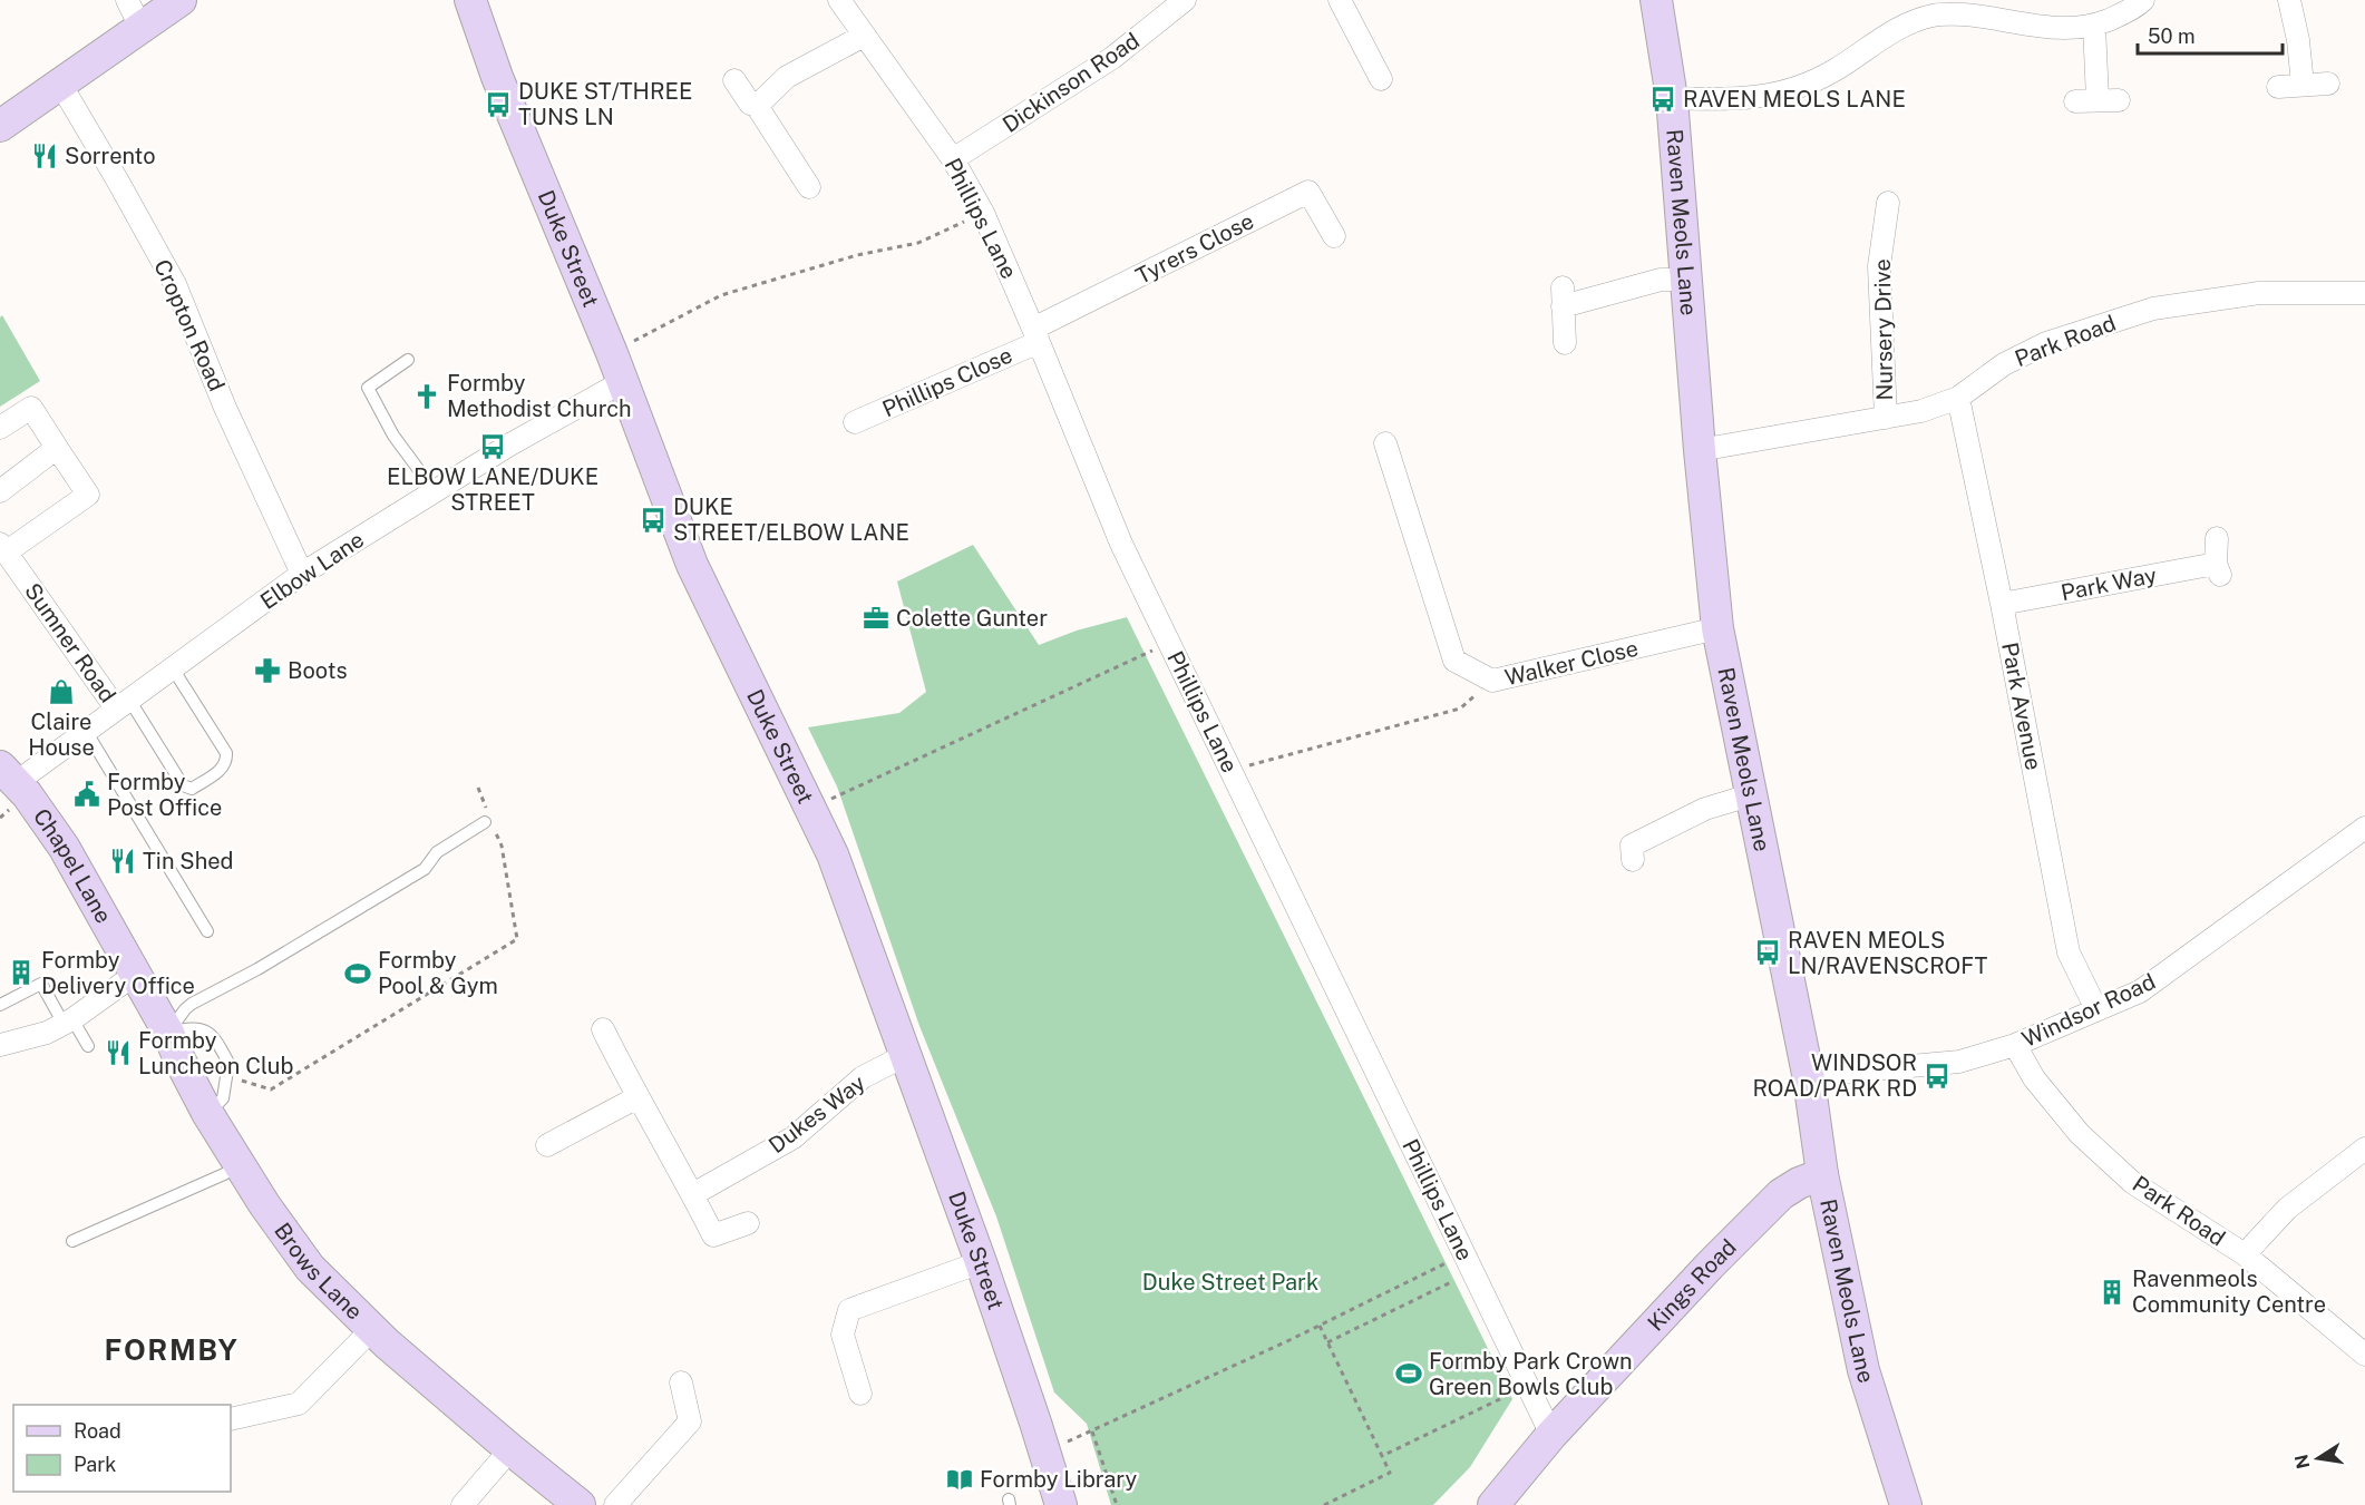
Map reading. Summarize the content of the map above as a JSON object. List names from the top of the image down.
{
  "streets": {
    "street": [
      "Dickinson Road",
      "Phillips Lane",
      "Raven Meols Lane",
      "Tyrers Close",
      "Duke Street",
      "Cropton Road",
      "Nursery Drive",
      "Park Road",
      "Phillips Close",
      "Elbow Lane",
      "Park Way",
      "Sumner Road",
      "Walker Close",
      "Park Avenue",
      "Chapel Lane",
      "Windsor Road",
      "Dukes Way",
      "Brows Lane",
      "Kings Road"
    ]
  },
  "crossings": [
    ["Dickinson Road", "Phillips Lane"],
    ["Phillips Lane", "Tyrers Close"],
    ["Phillips Lane", "Phillips Close"],
    ["Phillips Lane", "Kings Road"],
    ["Raven Meols Lane", "Park Road"],
    ["Raven Meols Lane", "Walker Close"],
    ["Raven Meols Lane", "Windsor Road"],
    ["Raven Meols Lane", "Kings Road"],
    ["Tyrers Close", "Phillips Close"],
    ["Duke Street", "Elbow Lane"],
    ["Duke Street", "Dukes Way"],
    ["Cropton Road", "Elbow Lane"],
    ["Nursery Drive", "Park Road"],
    ["Park Road", "Park Avenue"],
    ["Park Road", "Windsor Road"],
    ["Elbow Lane", "Sumner Road"],
    ["Elbow Lane", "Chapel Lane"],
    ["Park Way", "Park Avenue"],
    ["Park Avenue", "Windsor Road"],
    ["Chapel Lane", "Brows Lane"]
  ],
  "districts": ["FORMBY"],
  "parks": ["Duke Street Park"],
  "places": {
    "bus stop": [
      "RAVEN MEOLS LANE",
      "DUKE ST/THREE TUNS LN",
      "ELBOW LANE/DUKE STREET",
      "DUKE STREET/ELBOW LANE",
      "RAVEN MEOLS LN/RAVENSCROFT",
      "WINDSOR ROAD/PARK RD"
    ],
    "restaurant": ["Sorrento", "Tin Shed", "Formby Luncheon Club"],
    "church": ["Formby Methodist Church"],
    "office": ["Colette Gunter"],
    "pharmacy": ["Boots"],
    "shop": ["Claire House"],
    "public building": ["Formby Post Office"],
    "building": ["Formby Delivery Office", "Ravenmeols Community Centre"],
    "sports": ["Formby Pool & Gym", "Formby Park Crown Green Bowls Club"],
    "library": ["Formby Library"]
  },
  "legend": ["Road", "Park"],
  "scale_bar": "50 m",
  "north": "left"
}
